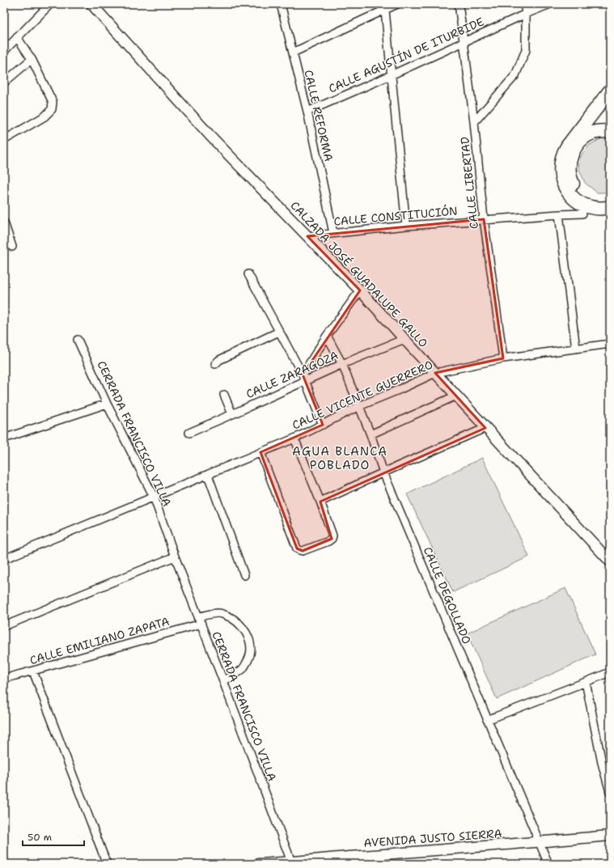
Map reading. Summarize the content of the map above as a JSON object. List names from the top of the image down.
{
  "streets": {
    "street": [
      "CALLE AGUSTÍN DE ITURBIDE",
      "CALLE REFORMA",
      "CALLE LIBERTAD",
      "CALLE CONSTITUCIÓN",
      "CALZADA JOSÉ GUADALUPE GALLO",
      "CALLE ZARAGOZA",
      "CALLE VICENTE GUERRERO",
      "CERRADA FRANCISCO VILLA",
      "CALLE DEGOLLADO",
      "CALLE EMILIANO ZAPATA",
      "AVENIDA JUSTO SIERRA"
    ]
  },
  "crossings": [
    ["CALLE AGUSTÍN DE ITURBIDE", "CALLE REFORMA"],
    ["CALLE AGUSTÍN DE ITURBIDE", "CALLE LIBERTAD"],
    ["CALLE REFORMA", "CALLE CONSTITUCIÓN"],
    ["CALLE LIBERTAD", "CALLE CONSTITUCIÓN"],
    ["CALLE LIBERTAD", "CALLE VICENTE GUERRERO"],
    ["CALLE CONSTITUCIÓN", "CALZADA JOSÉ GUADALUPE GALLO"],
    ["CALZADA JOSÉ GUADALUPE GALLO", "CALLE ZARAGOZA"],
    ["CALZADA JOSÉ GUADALUPE GALLO", "CALLE VICENTE GUERRERO"],
    ["CALLE ZARAGOZA", "CALLE DEGOLLADO"],
    ["CALLE VICENTE GUERRERO", "CERRADA FRANCISCO VILLA"],
    ["CALLE VICENTE GUERRERO", "CALLE DEGOLLADO"],
    ["CERRADA FRANCISCO VILLA", "CALLE EMILIANO ZAPATA"],
    ["CERRADA FRANCISCO VILLA", "AVENIDA JUSTO SIERRA"],
    ["CALLE DEGOLLADO", "AVENIDA JUSTO SIERRA"]
  ],
  "districts": ["AGUA BLANCA POBLADO"],
  "scale_bar": "50 m"
}
